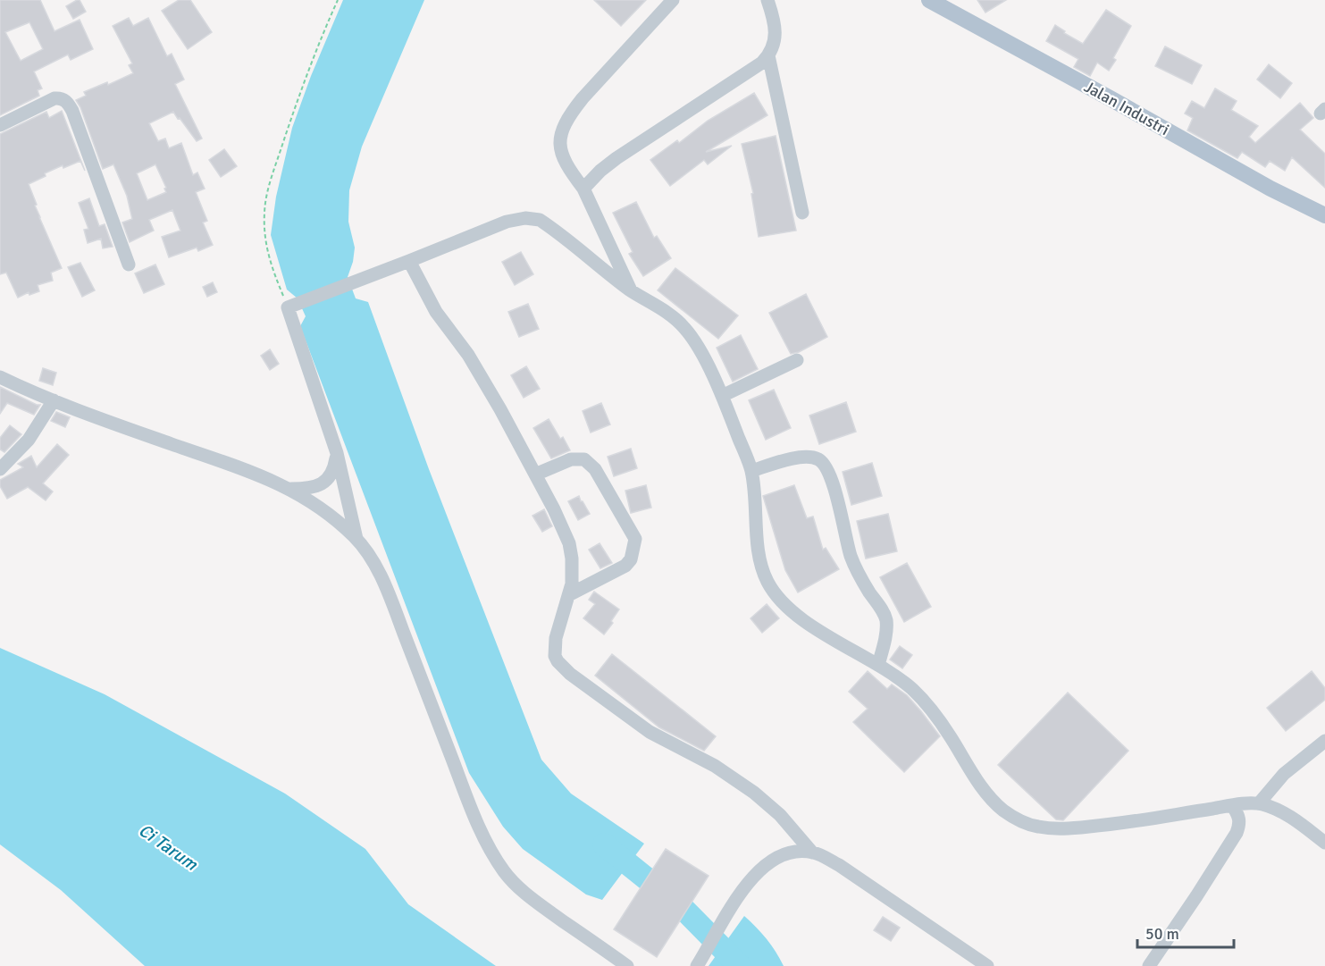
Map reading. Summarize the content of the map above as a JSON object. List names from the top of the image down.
{
  "streets": {
    "main road": ["Jalan Industri"]
  },
  "water": ["Ci Tarum"],
  "scale_bar": "50 m"
}
